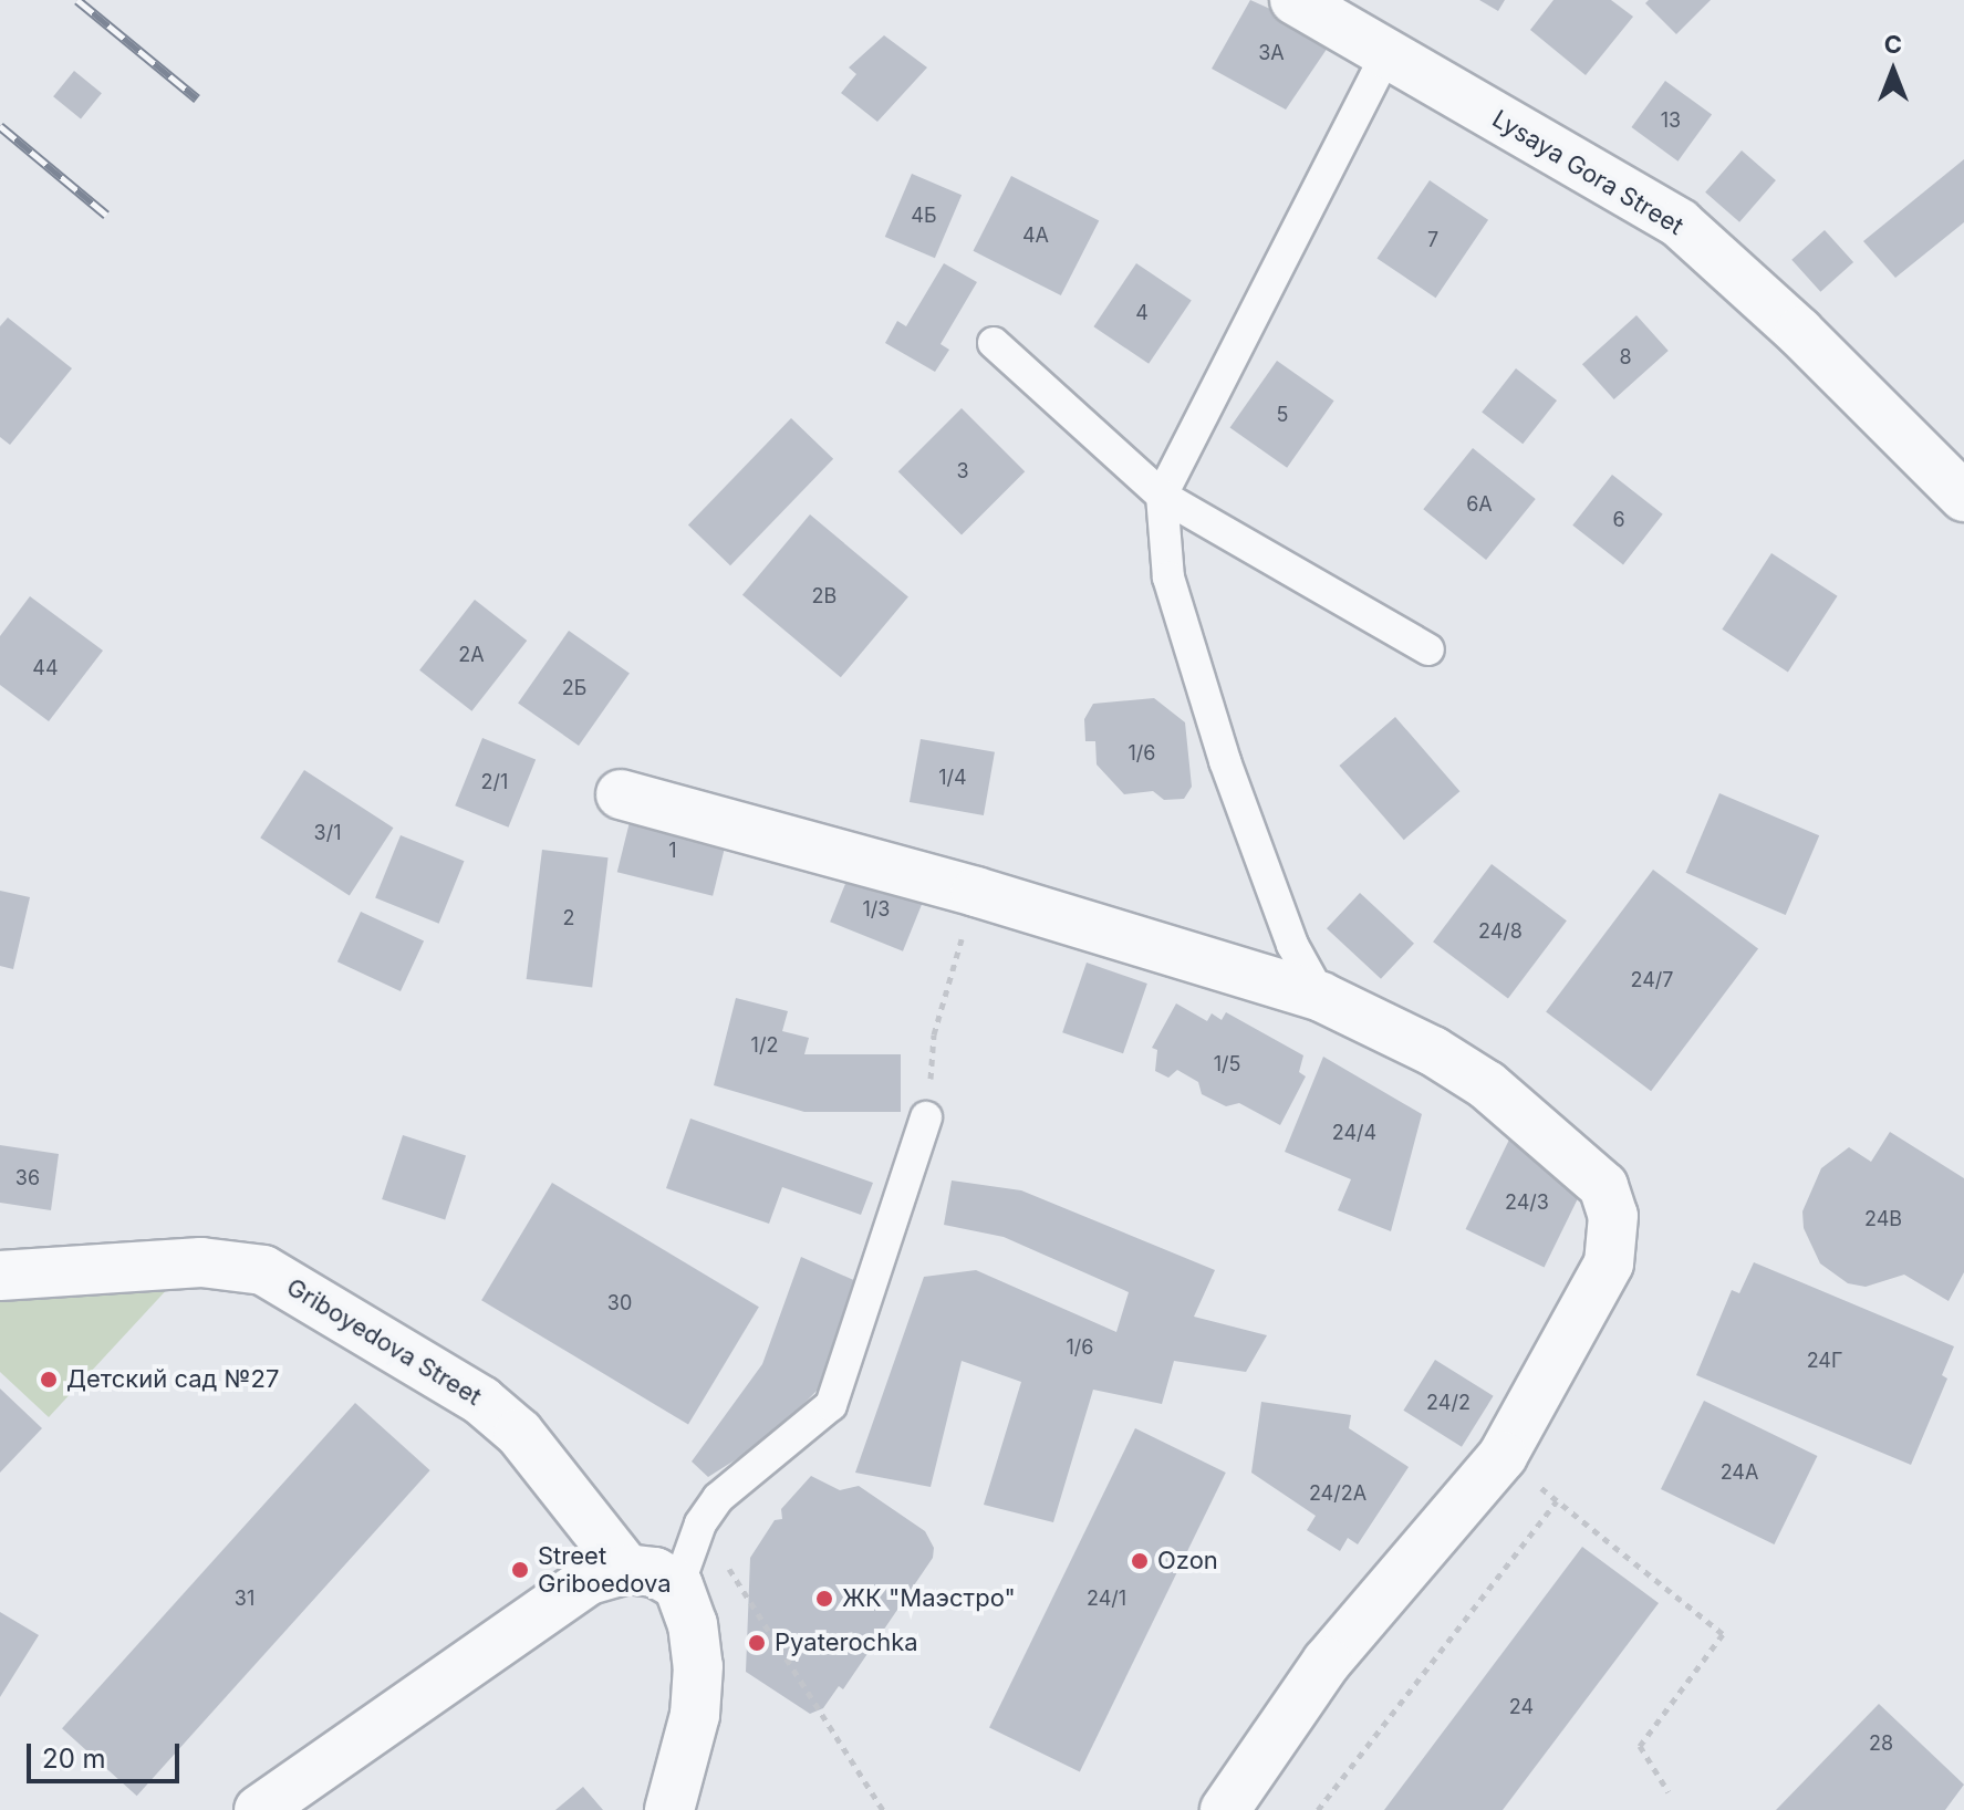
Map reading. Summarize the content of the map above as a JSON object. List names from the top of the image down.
{
  "streets": {
    "street": ["Lysaya Gora Street", "Griboyedova Street"]
  },
  "places": [
    "Детский сад №27",
    "Ozon",
    "Street Griboedova",
    "ЖК \"Маэстро\"",
    "Pyaterochka"
  ],
  "house_numbers": [
    "3А",
    "13",
    "4Б",
    "4А",
    "7",
    "4",
    "8",
    "5",
    "3",
    "6А",
    "6",
    "2В",
    "2А",
    "44",
    "2Б",
    "1/6",
    "1/4",
    "2/1",
    "3/1",
    "1",
    "1/3",
    "2",
    "24/8",
    "24/7",
    "1/2",
    "1/5",
    "24/4",
    "36",
    "24/3",
    "24В",
    "30",
    "1/6",
    "24Г",
    "24/2",
    "24А",
    "24/2А",
    "31",
    "24/1",
    "24",
    "28"
  ],
  "scale_bar": "20 m",
  "north": "top"
}
